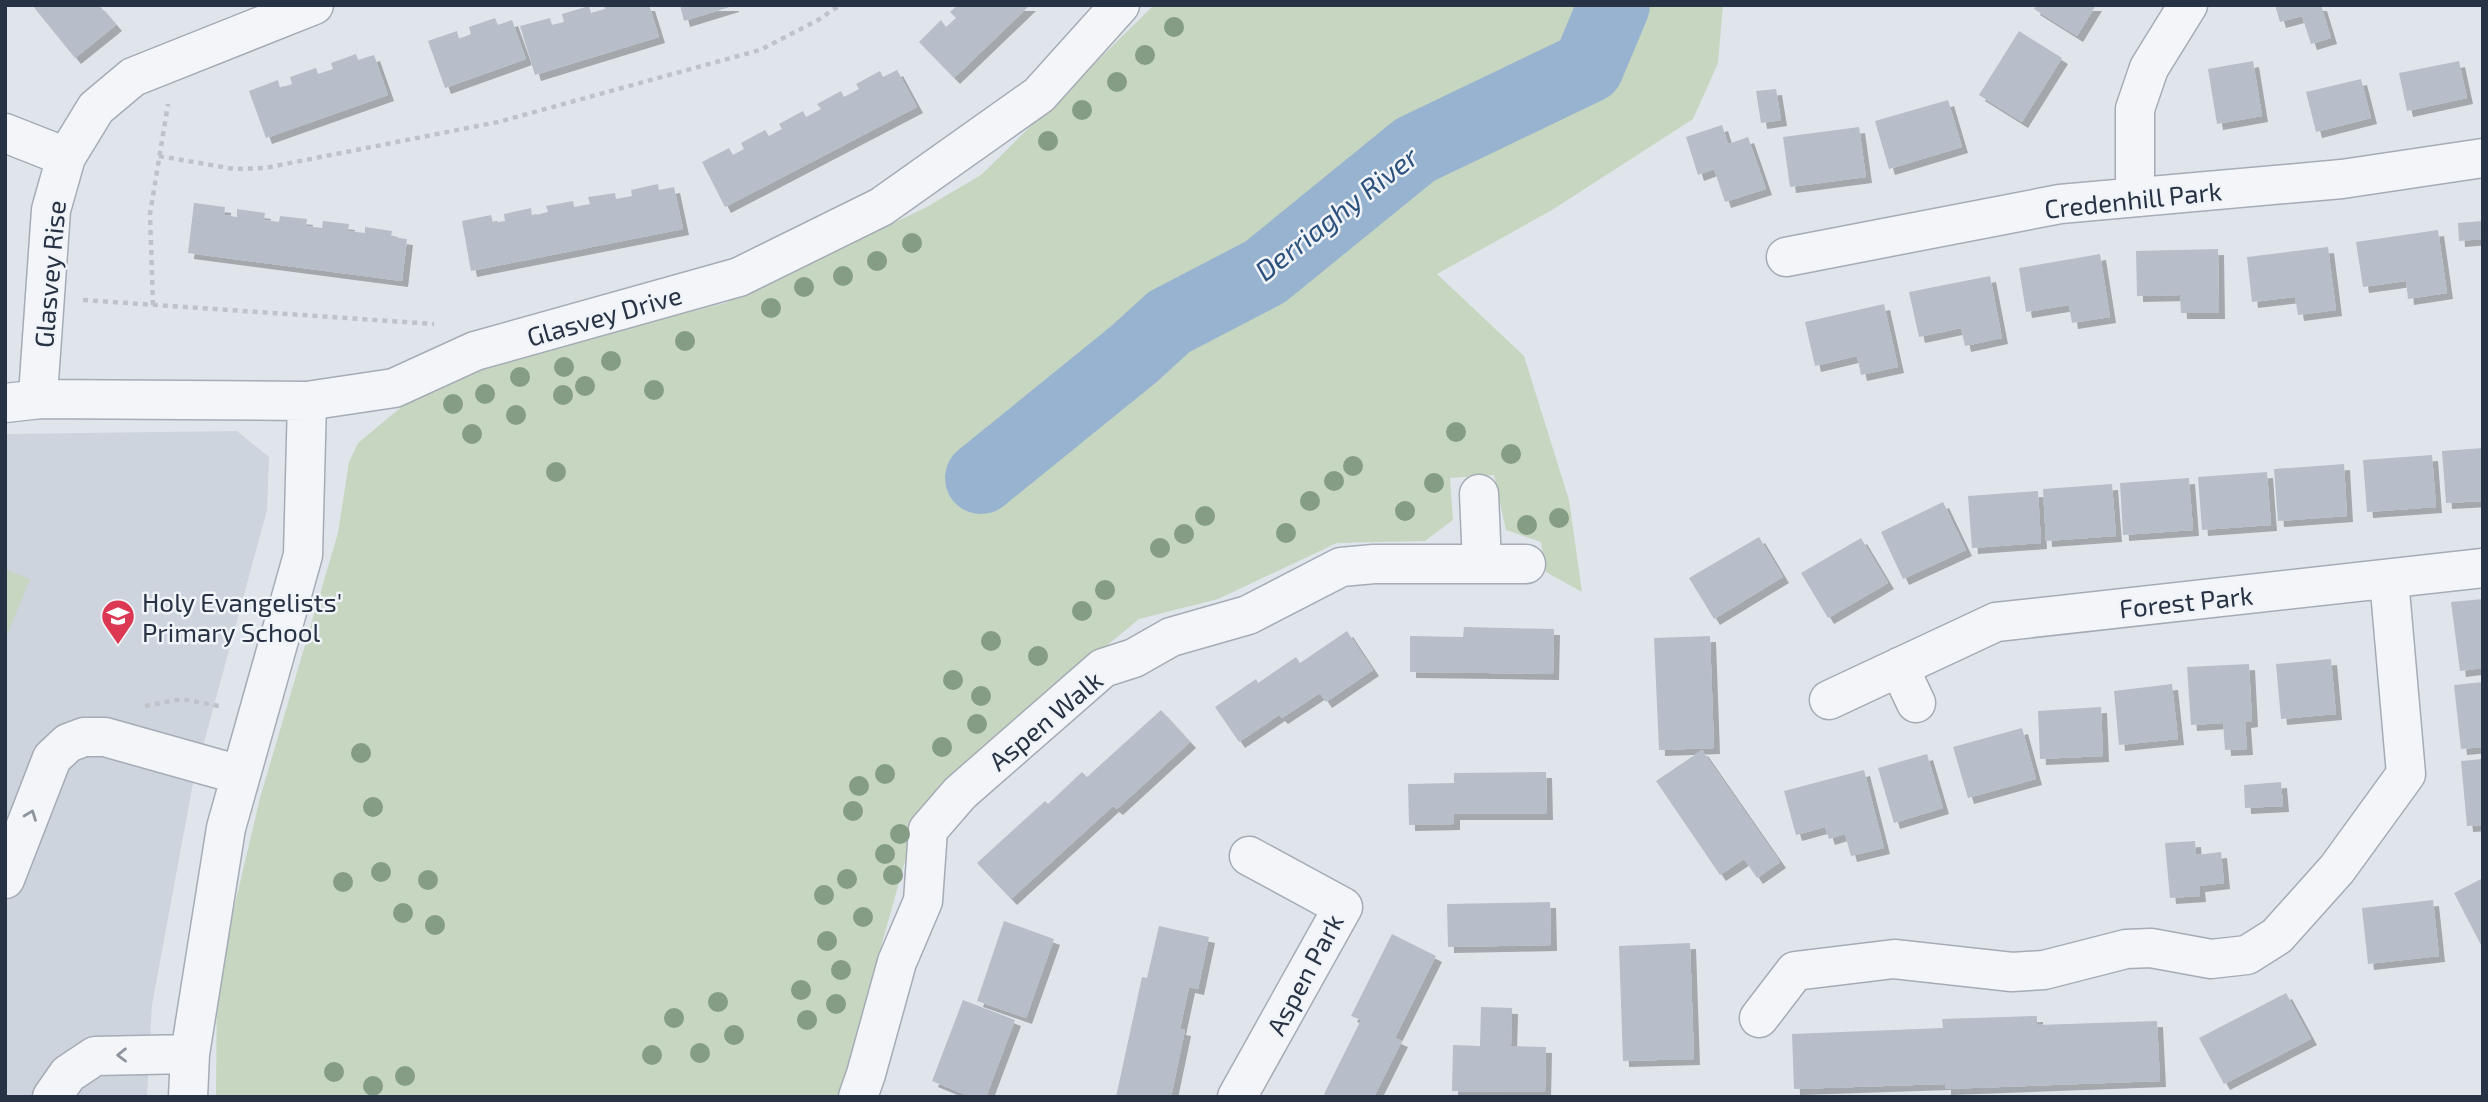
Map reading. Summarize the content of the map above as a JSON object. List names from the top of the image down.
{
  "streets": {
    "street": [
      "Credenhill Park",
      "Glasvey Rise",
      "Glasvey Drive",
      "Forest Park",
      "Aspen Walk",
      "Aspen Park"
    ]
  },
  "crossings": [
    ["Glasvey Rise", "Glasvey Drive"]
  ],
  "water": ["Derriaghy River"],
  "places": {
    "school or university": ["Holy Evangelists' Primary School"]
  }
}
